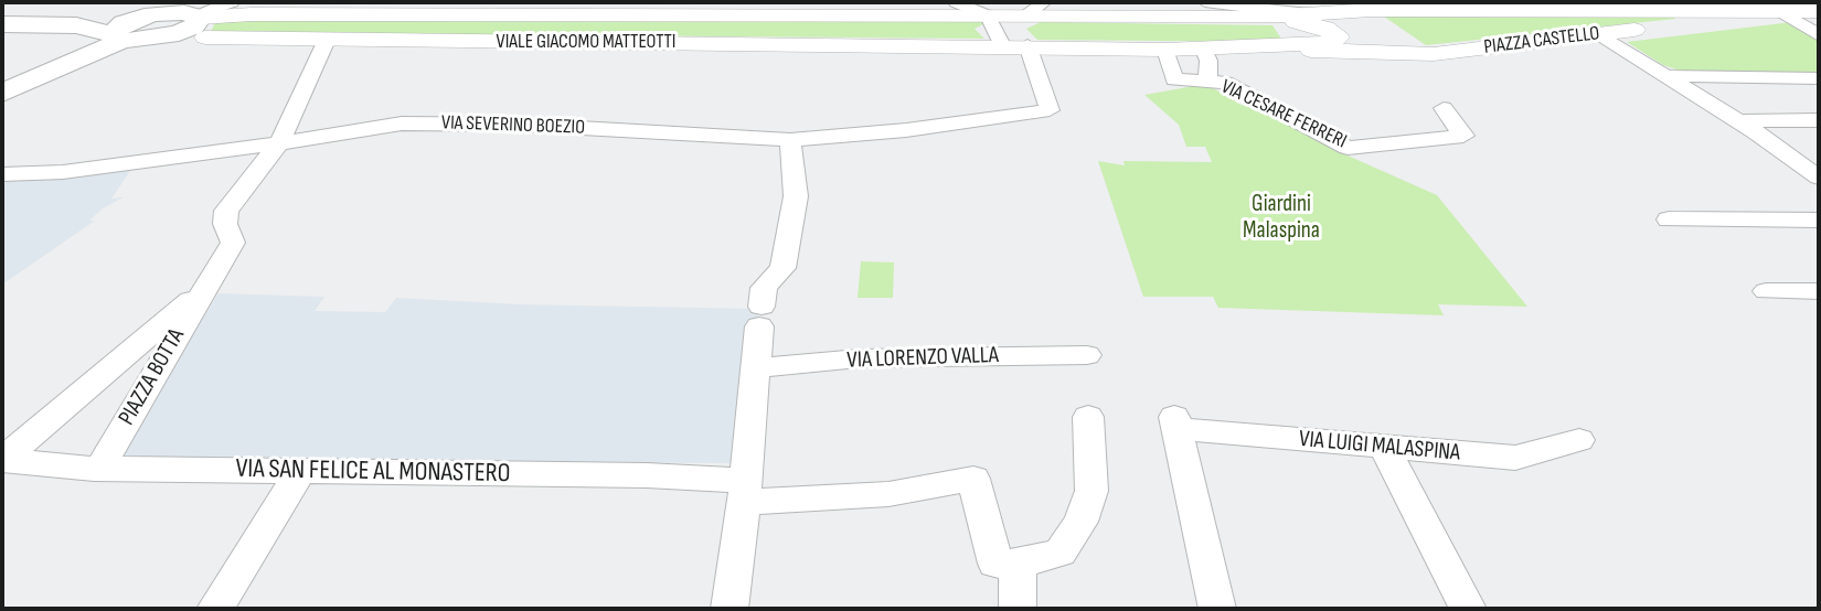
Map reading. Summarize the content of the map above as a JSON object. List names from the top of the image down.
{
  "streets": {
    "street": [
      "PIAZZA CASTELLO",
      "VIALE GIACOMO MATTEOTTI",
      "VIA CESARE FERRERI",
      "VIA SEVERINO BOEZIO",
      "VIA LORENZO VALLA",
      "PIAZZA BOTTA",
      "VIA LUIGI MALASPINA",
      "VIA SAN FELICE AL MONASTERO"
    ]
  },
  "crossings": [
    ["PIAZZA CASTELLO", "VIALE GIACOMO MATTEOTTI"],
    ["VIALE GIACOMO MATTEOTTI", "VIA SEVERINO BOEZIO"],
    ["VIALE GIACOMO MATTEOTTI", "PIAZZA BOTTA"],
    ["VIA SEVERINO BOEZIO", "PIAZZA BOTTA"],
    ["PIAZZA BOTTA", "VIA SAN FELICE AL MONASTERO"]
  ],
  "parks": ["Giardini Malaspina"]
}
